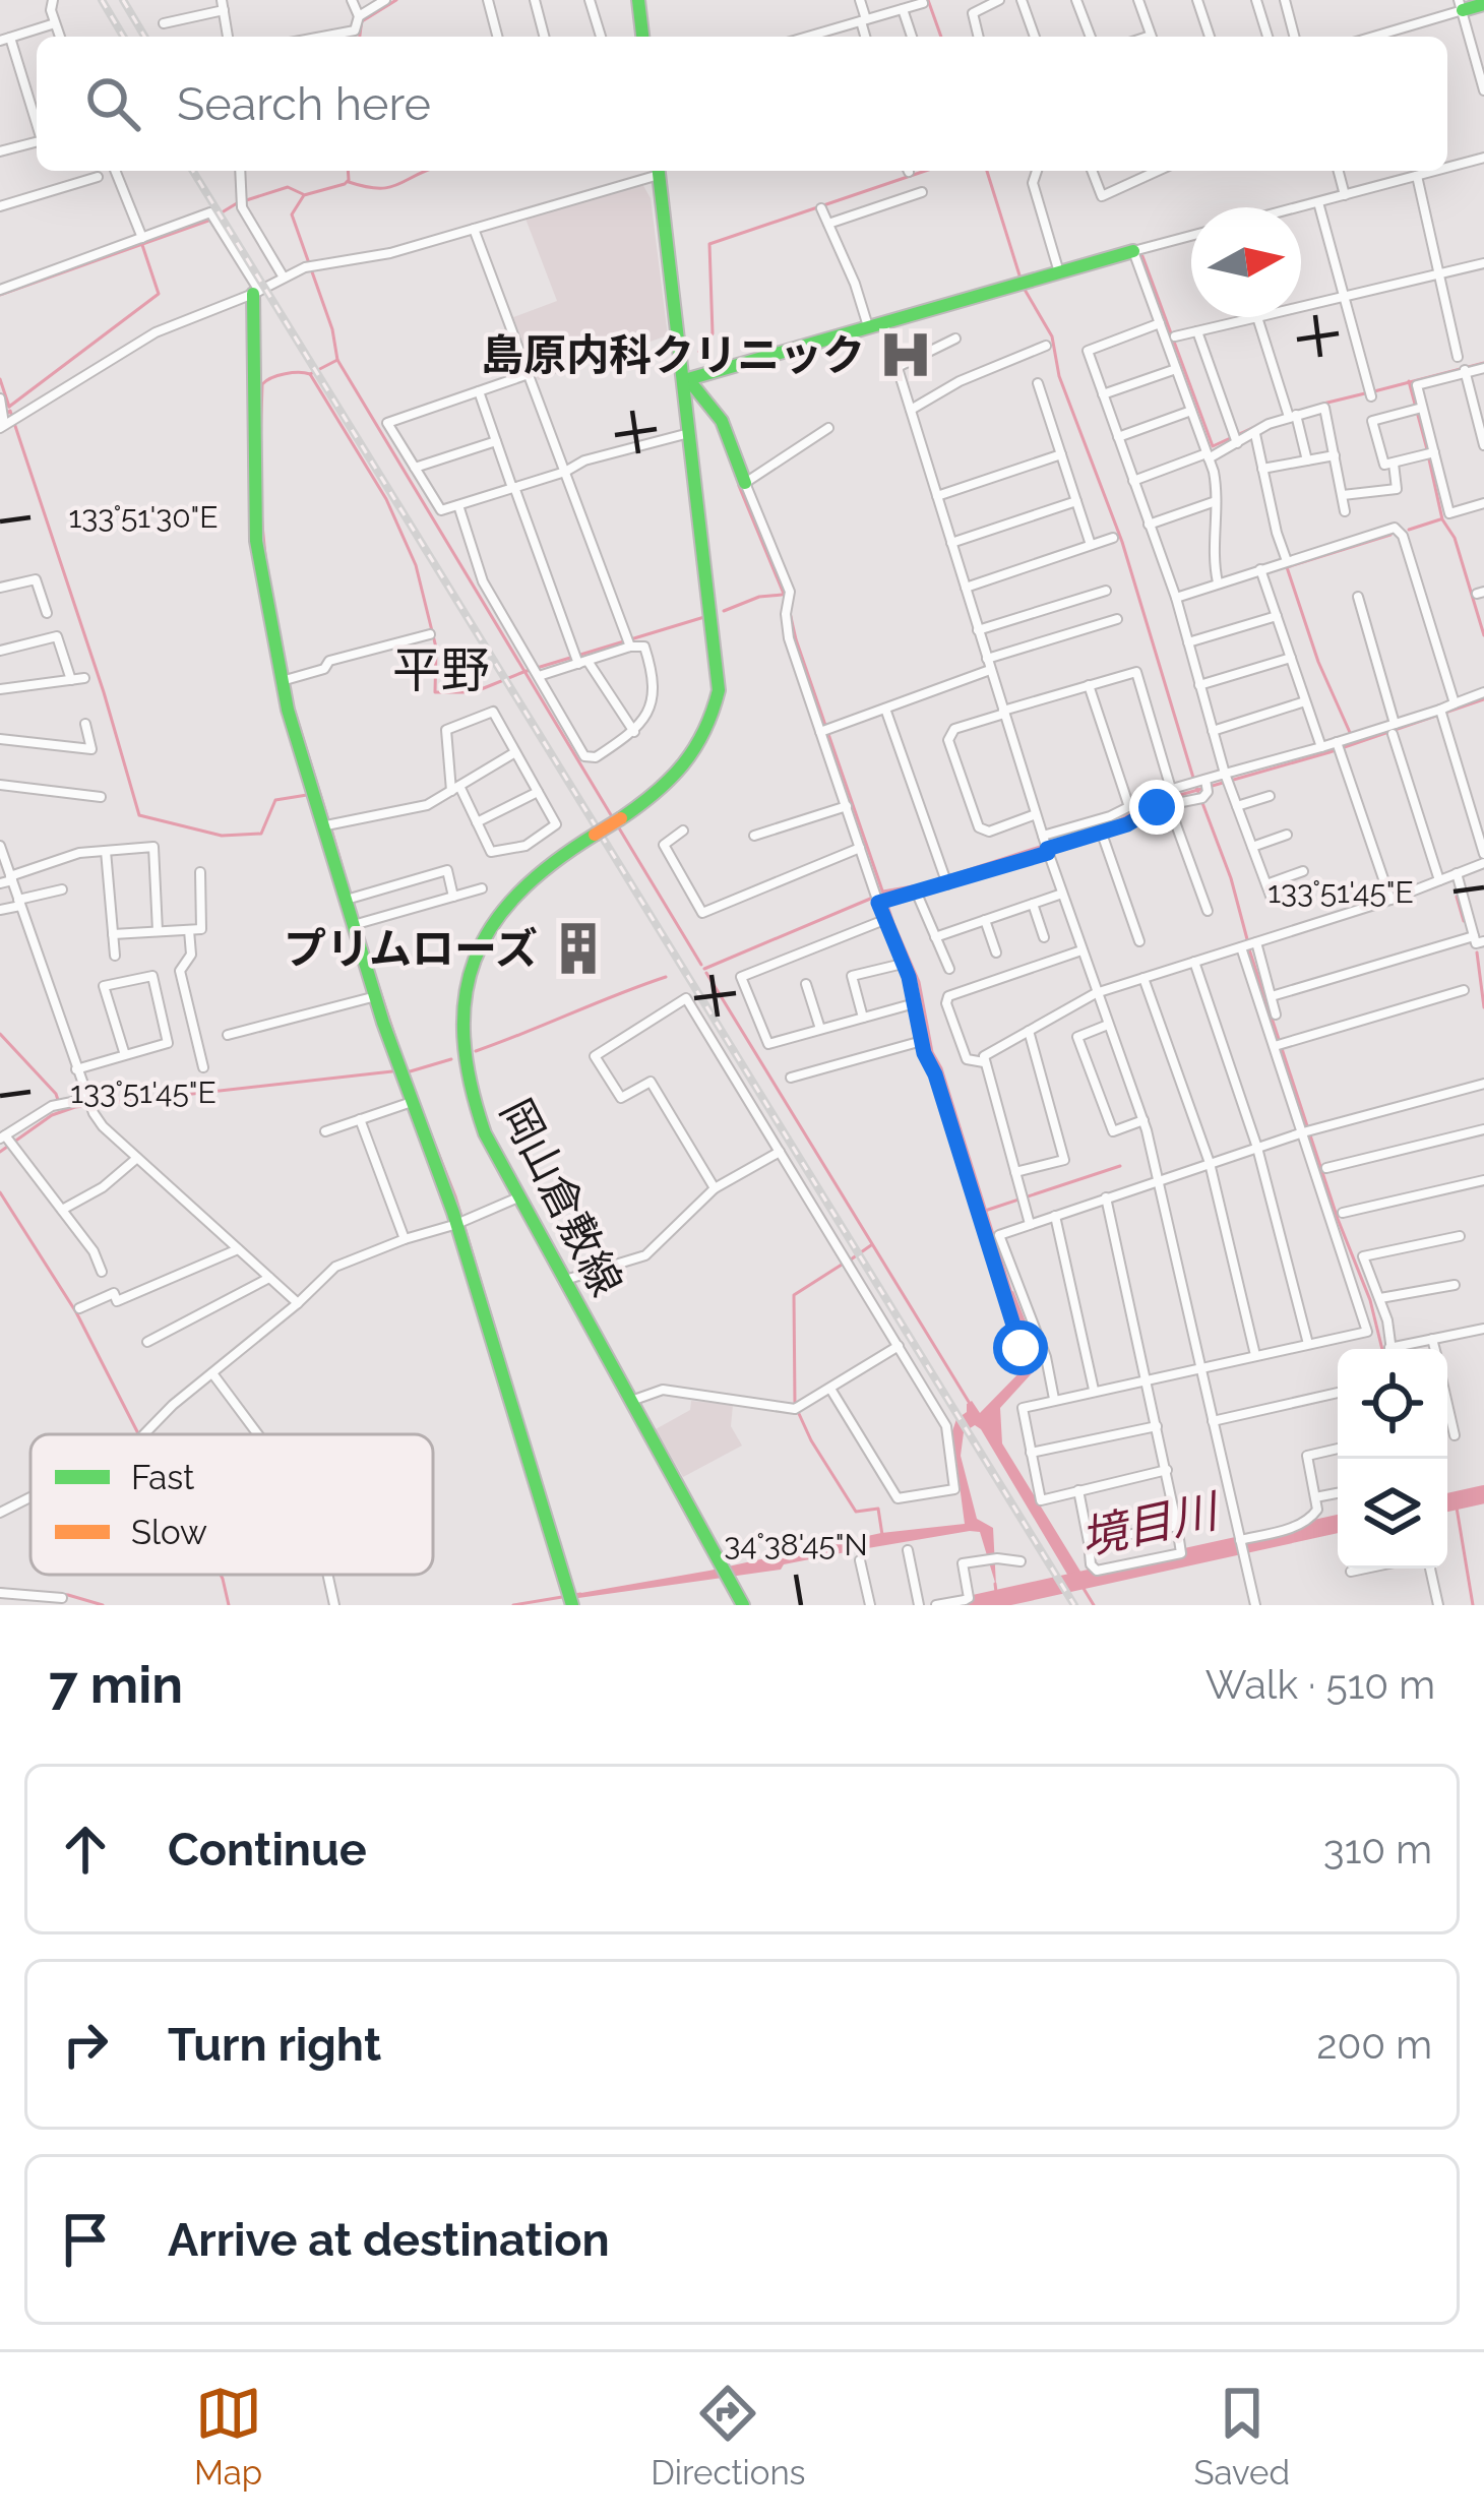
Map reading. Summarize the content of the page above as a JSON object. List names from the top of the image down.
{
  "streets": {
    "street": ["岡山倉敷線"]
  },
  "districts": ["平野"],
  "water": ["境目川"],
  "places": {
    "hospital": ["島原内科クリニック"],
    "building": ["プリムローズ"]
  },
  "legend": ["Fast", "Slow"],
  "north": "right",
  "page": {
    "search": "Search here",
    "heading": ["7 min", "Walk · 510 m"],
    "list": [
      ["Continue", "310 m"],
      ["Turn right", "200 m"],
      "Arrive at destination"
    ],
    "nav": ["Map", "Directions", "Saved"]
  },
  "coordinates": ["133°51'30\"E", "133°51'45\"E", "34°38'45\"N"]
}
